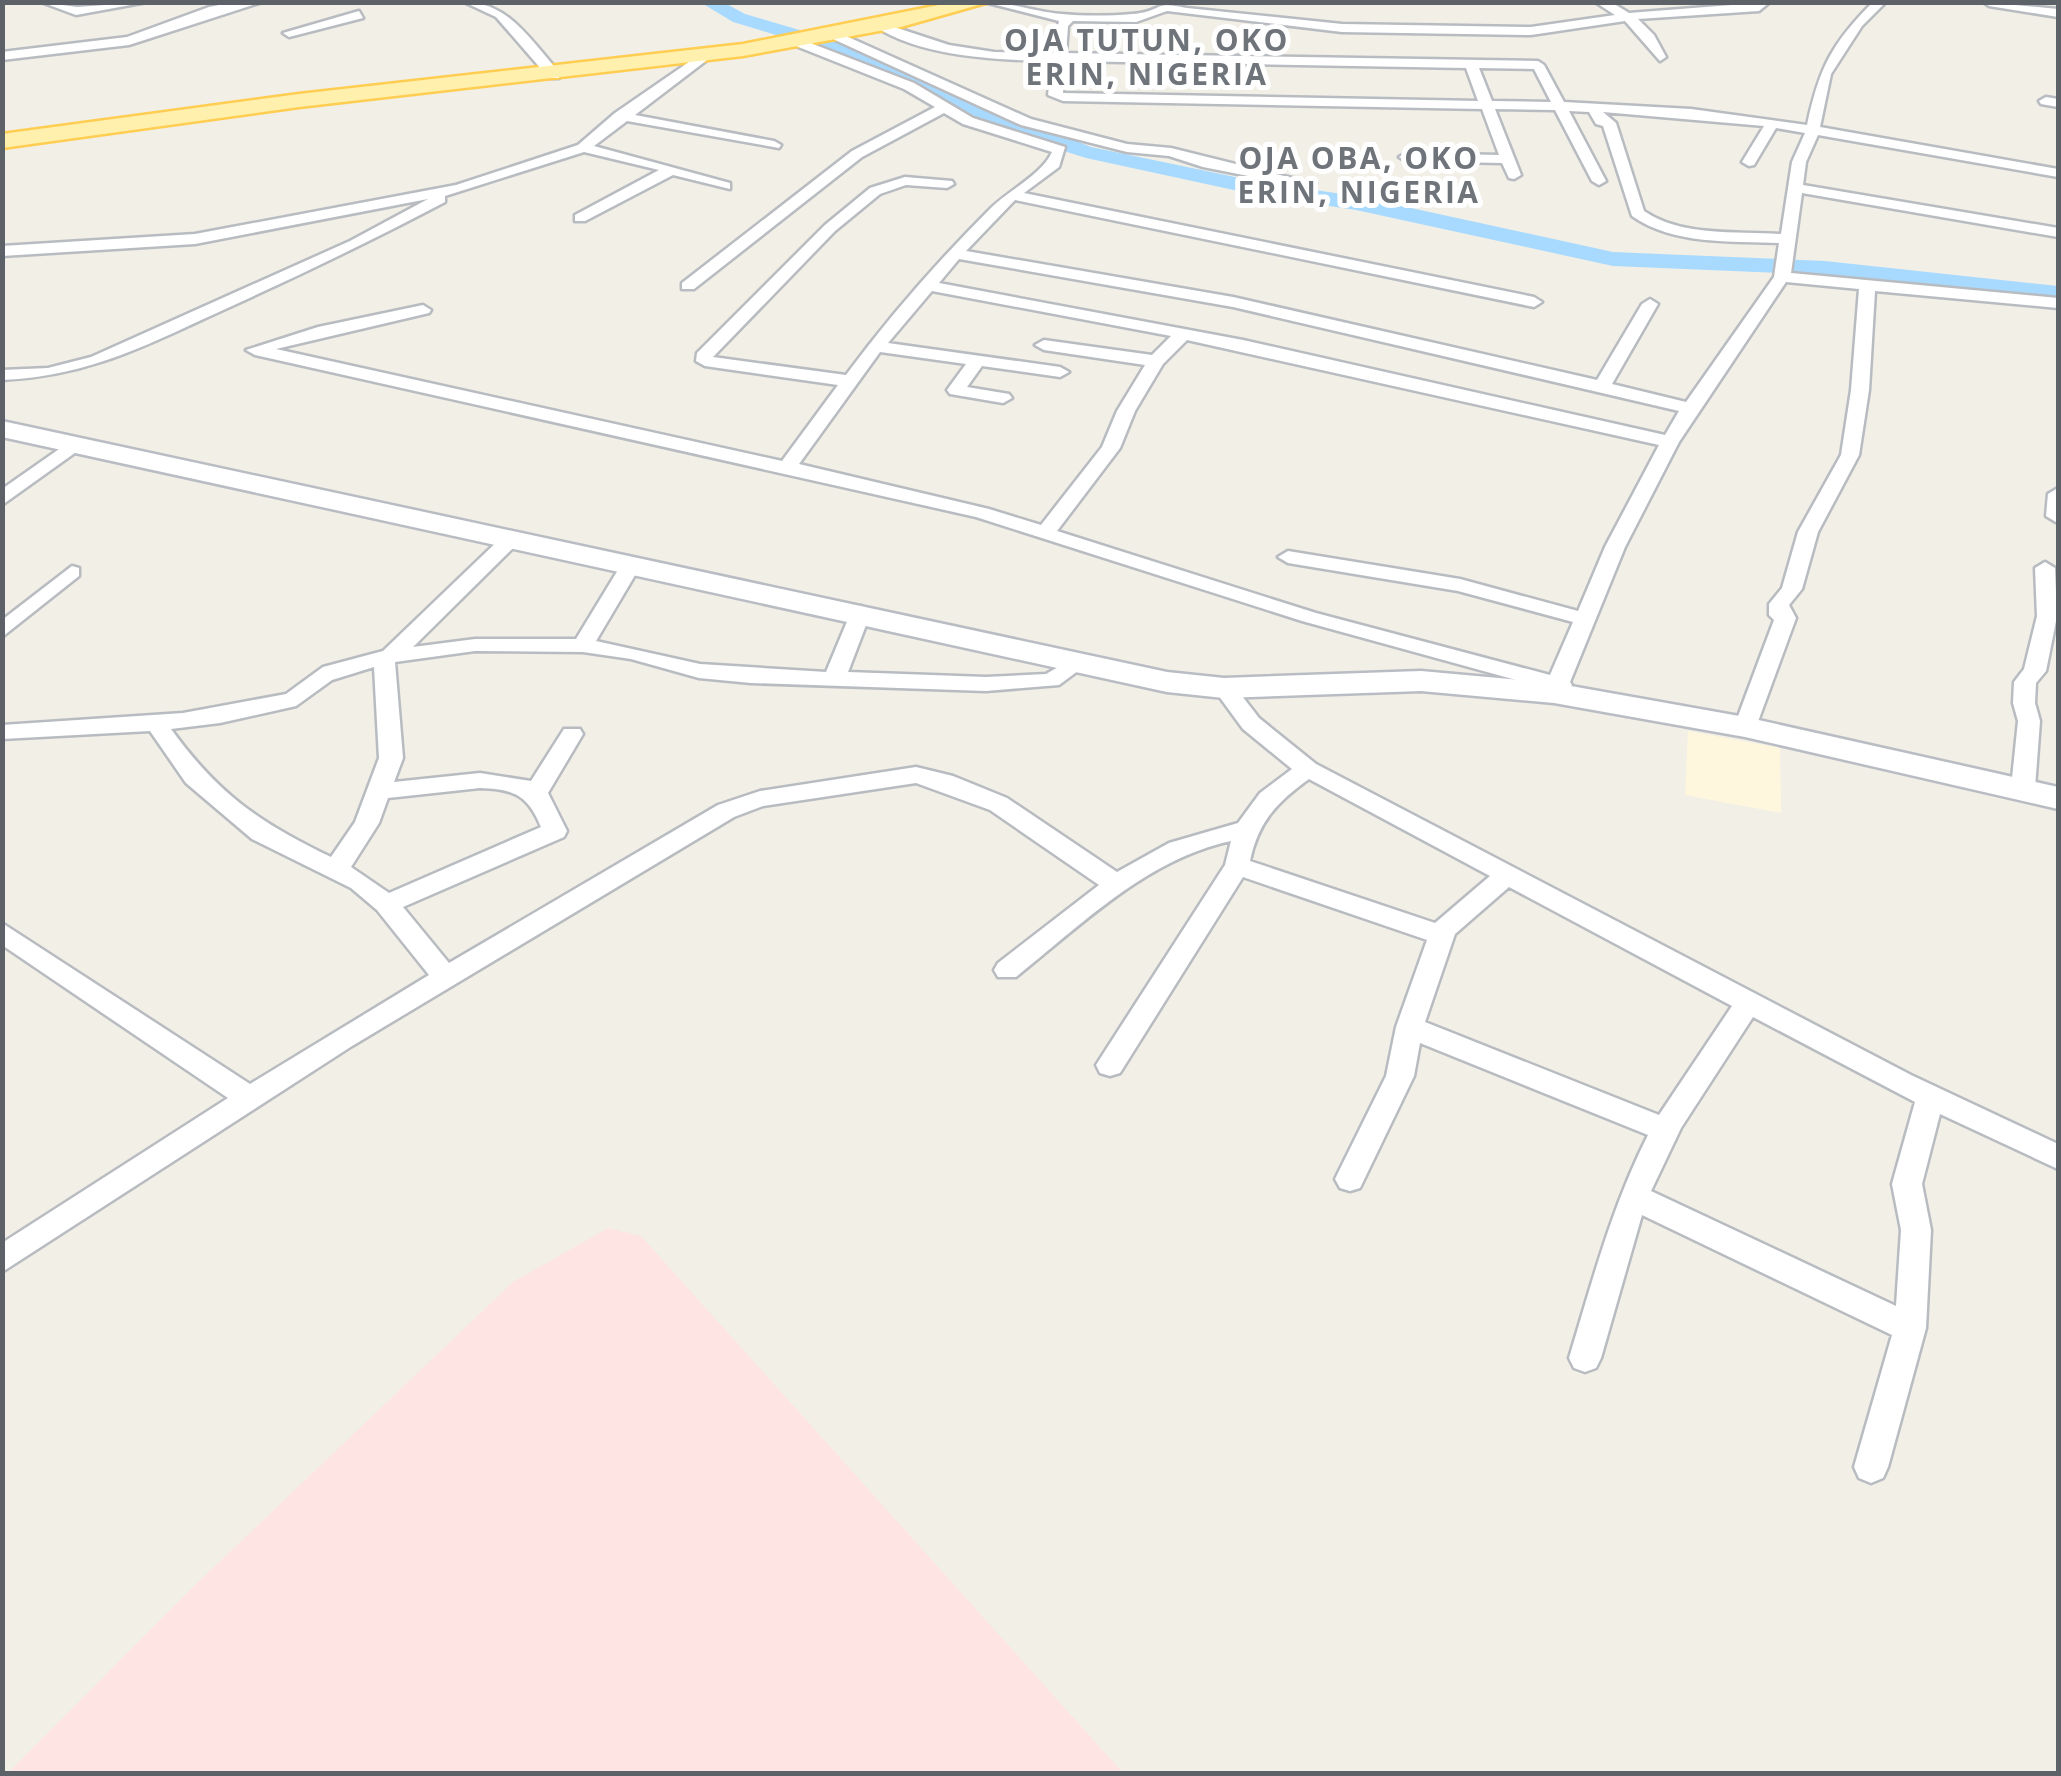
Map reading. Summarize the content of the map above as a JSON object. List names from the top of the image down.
{
  "districts": ["OJA TUTUN, OKO ERIN, NIGERIA", "OJA OBA, OKO ERIN, NIGERIA"]
}
